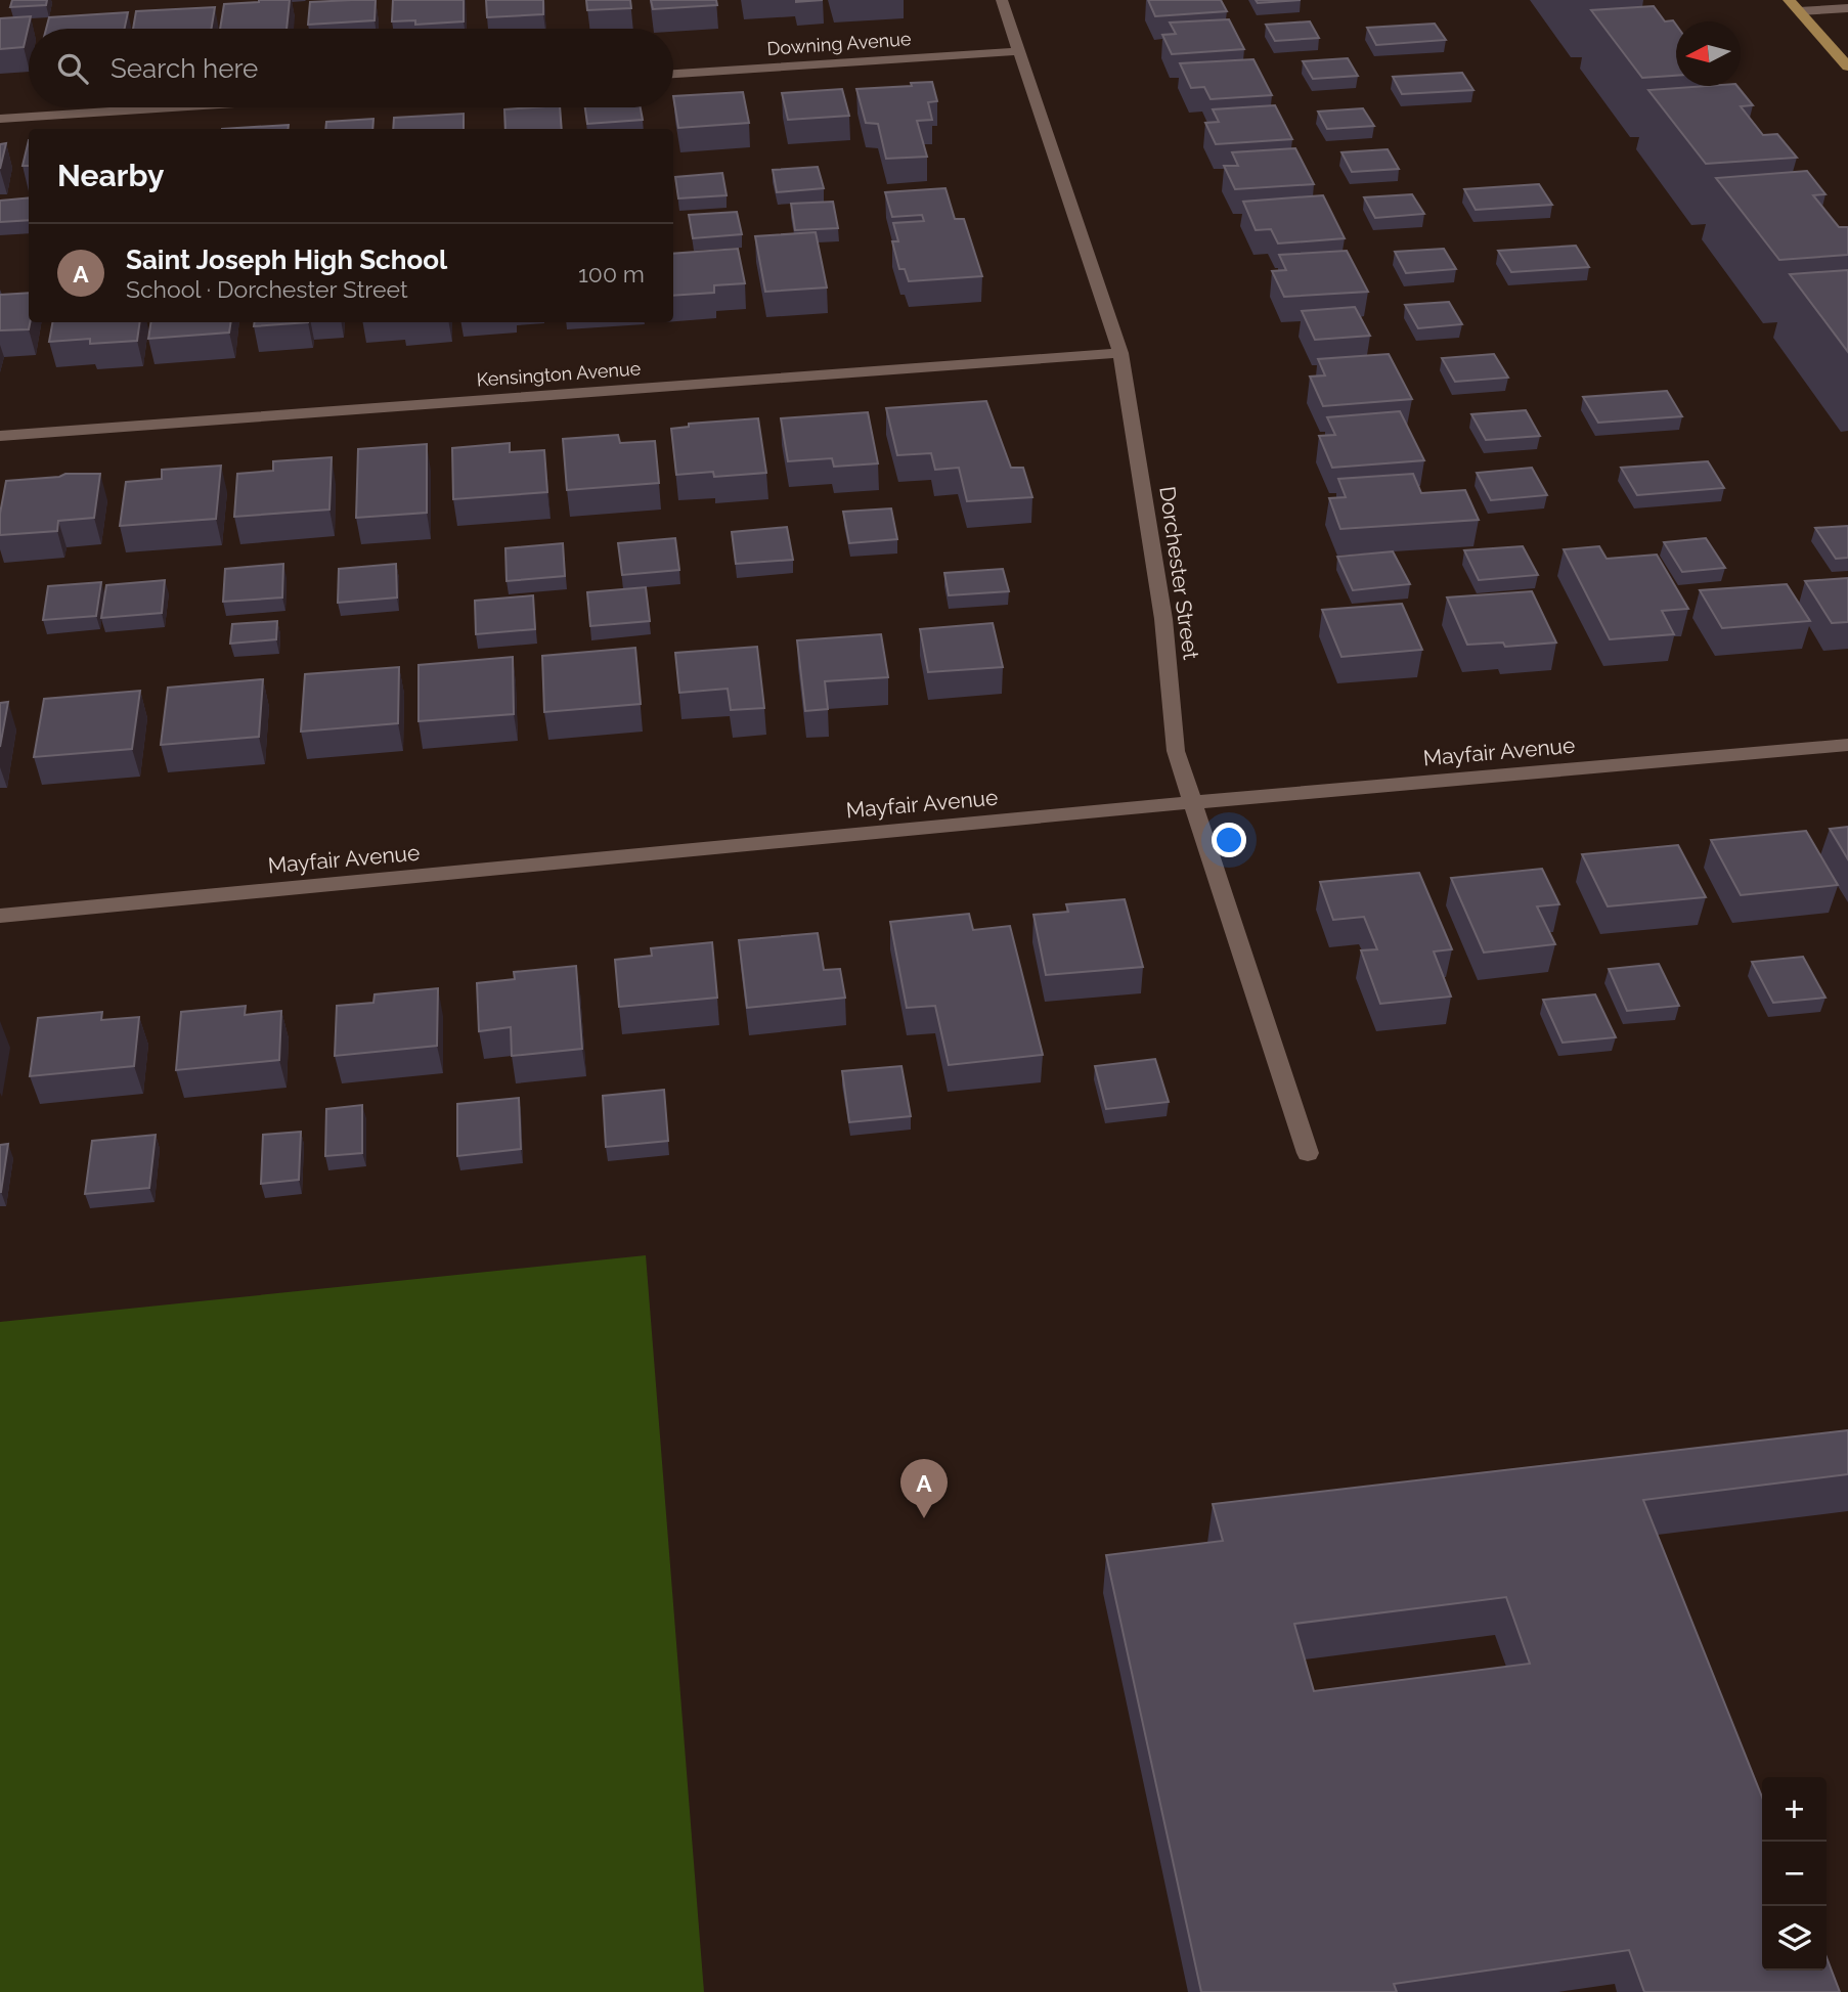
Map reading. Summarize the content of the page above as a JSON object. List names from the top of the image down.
{
  "streets": {
    "street": [
      "Downing Avenue",
      "Kensington Avenue",
      "Dorchester Street",
      "Mayfair Avenue"
    ]
  },
  "crossings": [
    ["Downing Avenue", "Dorchester Street"],
    ["Kensington Avenue", "Dorchester Street"],
    ["Dorchester Street", "Mayfair Avenue"]
  ],
  "north": "left",
  "page": {
    "search": "Search here",
    "heading": "Nearby",
    "list": [
      {
        "mark": "A",
        "name": "Saint Joseph High School",
        "note": "School · Dorchester Street",
        "value": "100 m"
      }
    ],
    "pins": "A",
    "map_buttons": ["+", "−"]
  }
}
